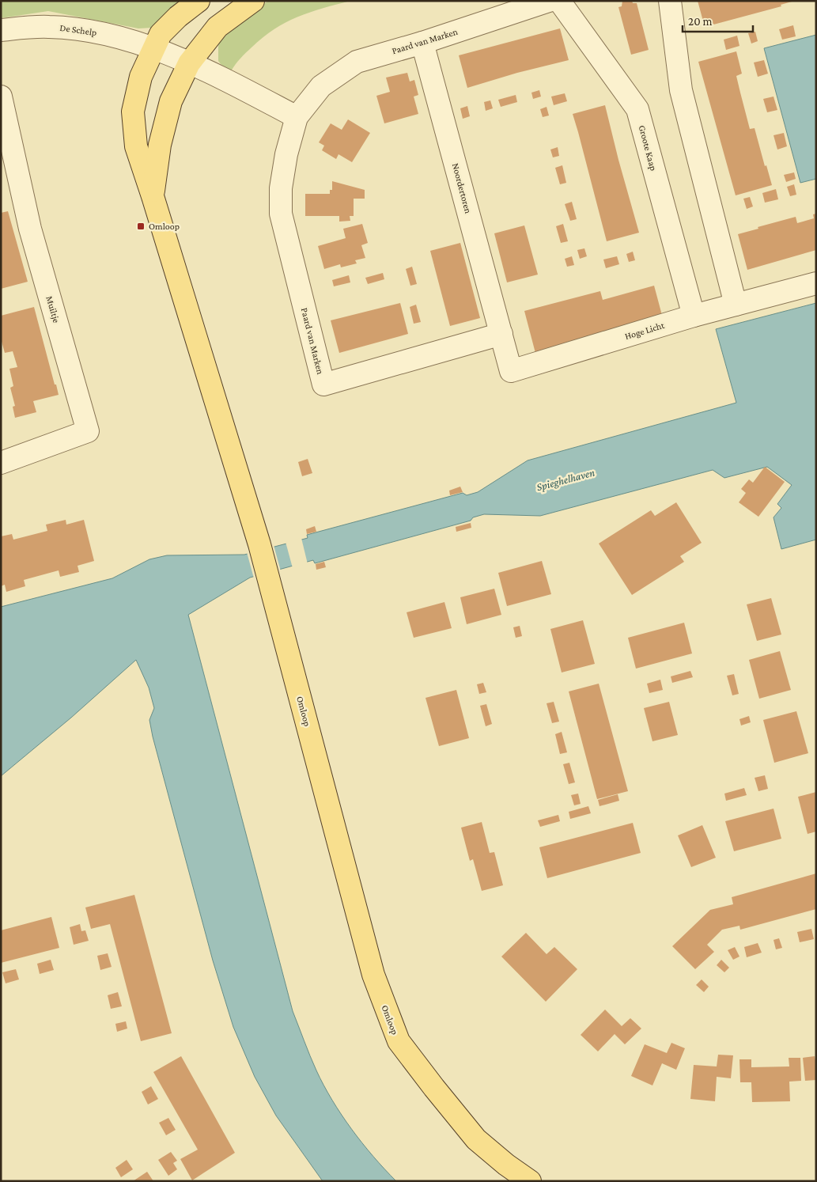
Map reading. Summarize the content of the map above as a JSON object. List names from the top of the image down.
{
  "streets": {
    "main road": ["Omloop"],
    "street": [
      "De Schelp",
      "Paard van Marken",
      "Groote Kaap",
      "Noordertoren",
      "Muiltje",
      "Hoge Licht"
    ]
  },
  "crossings": [
    ["De Schelp", "Omloop"],
    ["Paard van Marken", "Noordertoren"],
    ["Paard van Marken", "Hoge Licht"],
    ["Groote Kaap", "Hoge Licht"],
    ["Noordertoren", "Hoge Licht"]
  ],
  "water": ["Spieghelhaven"],
  "places": {
    "transit": ["Omloop"]
  },
  "scale_bar": "20 m"
}
